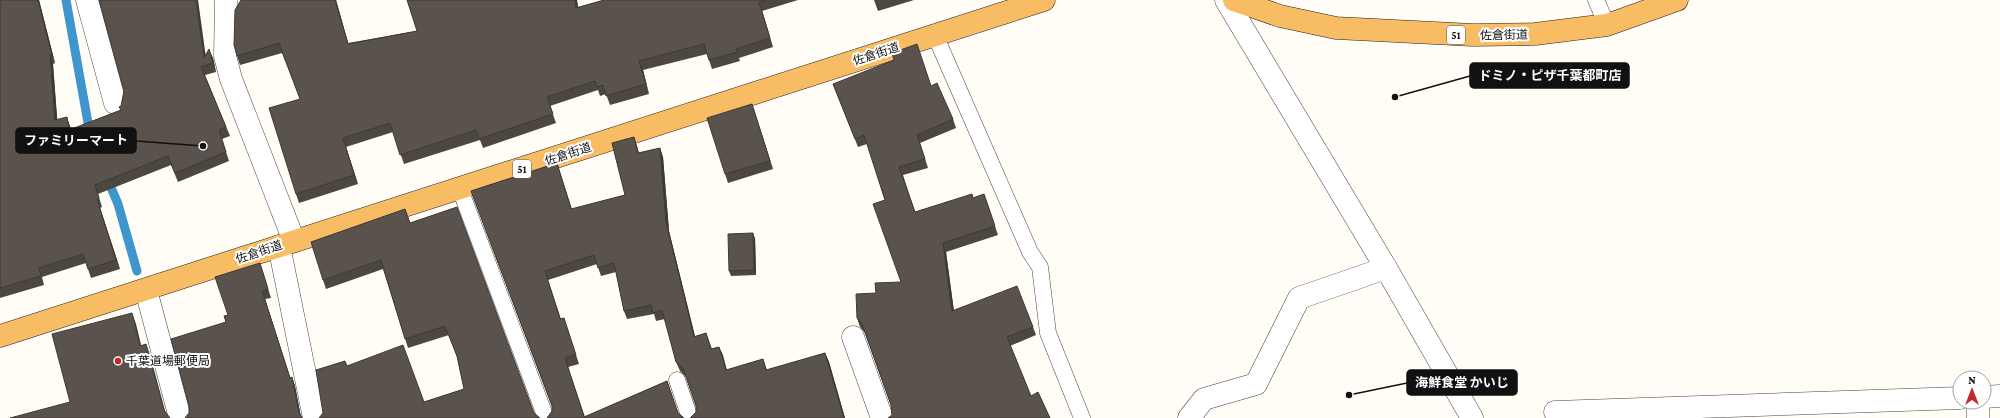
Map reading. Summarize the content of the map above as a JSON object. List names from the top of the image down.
{
  "streets": {
    "highway": ["51", "佐倉街道"]
  },
  "places": [
    "ドミノ・ピザ千葉都町店",
    "ファミリーマート",
    "千葉道場郵便局",
    "海鮮食堂 かいじ"
  ],
  "north": "top"
}
